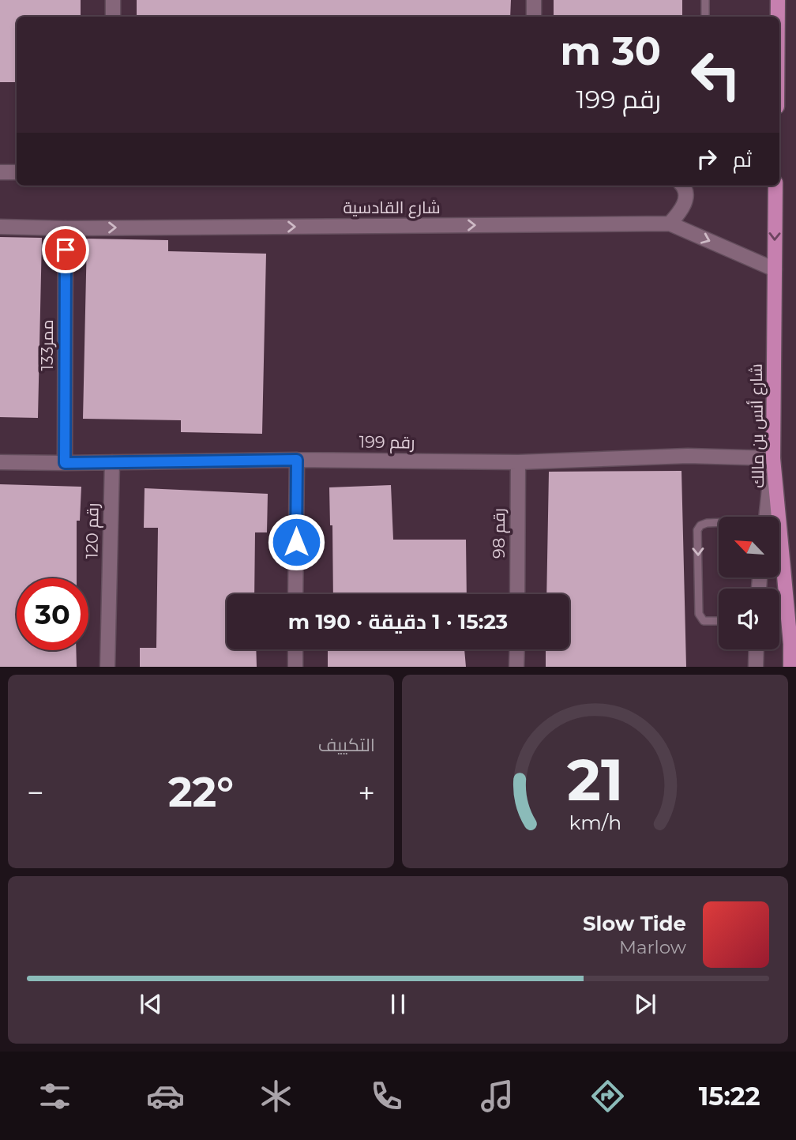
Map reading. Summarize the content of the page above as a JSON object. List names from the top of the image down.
{
  "streets": {
    "main road": ["شارع أنس بن مالك"],
    "street": [
      "شارع القادسية",
      "ممر133",
      "رقم 199",
      "رقم 120",
      "رقم 98"
    ]
  },
  "crossings": [
    ["شارع القادسية", "ممر133"],
    ["شارع القادسية", "شارع أنس بن مالك"],
    ["ممر133", "رقم 199"],
    ["شارع أنس بن مالك", "رقم 199"],
    ["رقم 199", "رقم 120"],
    ["رقم 199", "رقم 98"]
  ],
  "one_way": ["شارع القادسية"],
  "north": "top left",
  "page": {
    "turn": ["30 m", "رقم 199"],
    "then": "ثم",
    "limit": "30",
    "trip": "15:23 · 1 دقيقة · 190 m",
    "tile": "التكييف",
    "heat": ["−", "22°", "+"],
    "song": ["Slow Tide", "Marlow"],
    "tabs": "15:22",
    "gauge": ["21", "km/h"]
  }
}
